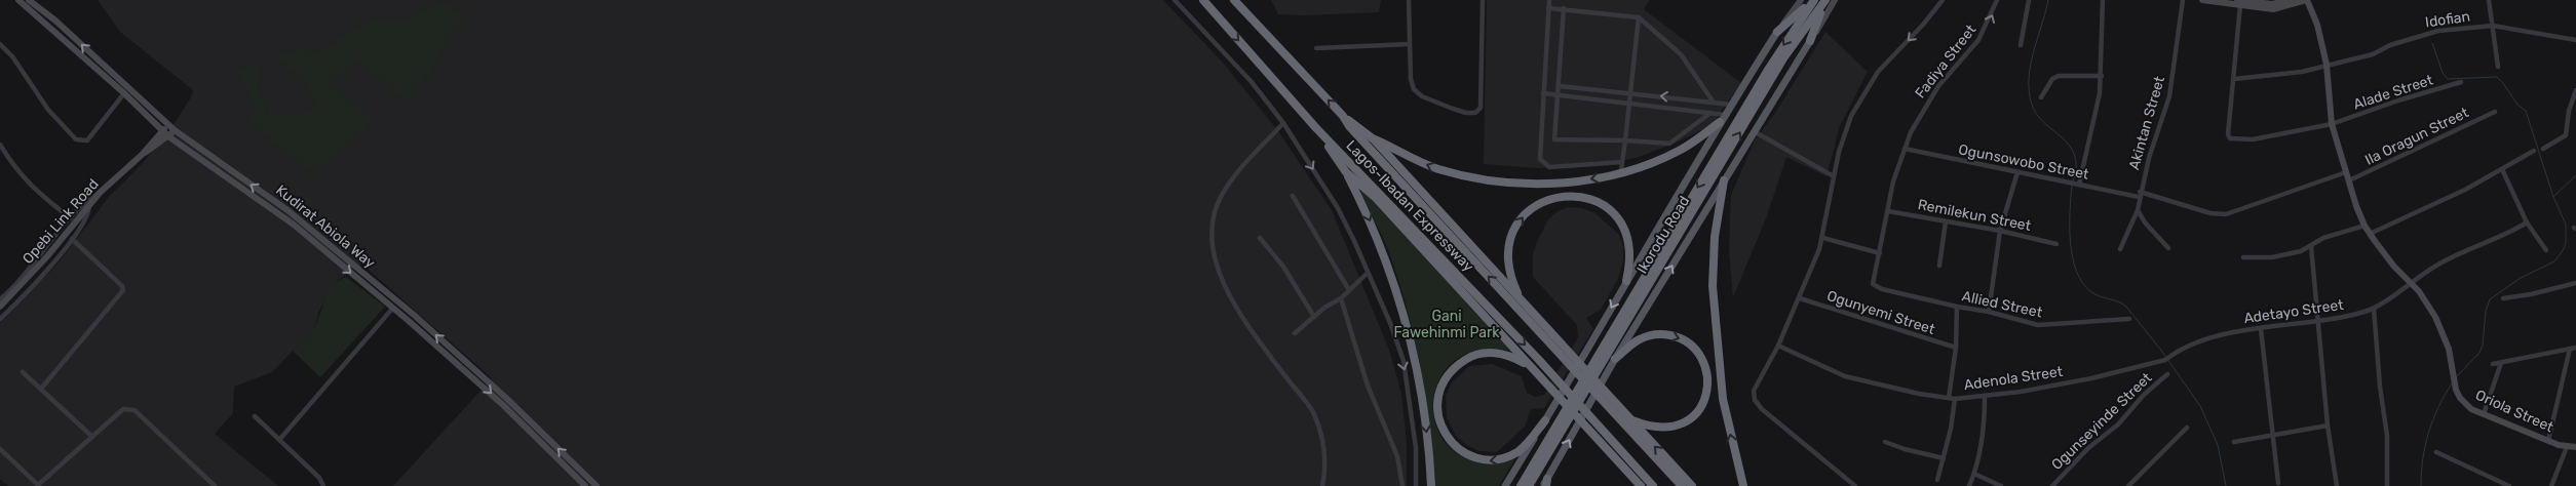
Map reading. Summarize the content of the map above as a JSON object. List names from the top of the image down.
{
  "streets": {
    "highway": ["Lagos-Ibadan Expressway", "Ikorodu Road"],
    "main road": ["Opebi Link Road", "Kudirat Abiola Way", "Oriola Street"],
    "street": [
      "Idofian",
      "Fadiya Street",
      "Alade Street",
      "Akintan Street",
      "Ila Oragun Street",
      "Ogunsowobo Street",
      "Remilekun Street",
      "Allied Street",
      "Adetayo Street",
      "Ogunyemi Street",
      "Adenola Street",
      "Ogunseyinde Street"
    ]
  },
  "crossings": [
    ["Idofian", "Alade Street"],
    ["Idofian", "Oriola Street"],
    ["Fadiya Street", "Ogunsowobo Street"],
    ["Fadiya Street", "Remilekun Street"],
    ["Fadiya Street", "Allied Street"],
    ["Alade Street", "Oriola Street"],
    ["Akintan Street", "Ogunsowobo Street"],
    ["Ila Oragun Street", "Oriola Street"],
    ["Ogunsowobo Street", "Oriola Street"],
    ["Opebi Link Road", "Kudirat Abiola Way"],
    ["Adetayo Street", "Adenola Street"],
    ["Adetayo Street", "Oriola Street"]
  ],
  "one_way": ["Fadiya Street"],
  "parks": ["Gani Fawehinmi Park"]
}
